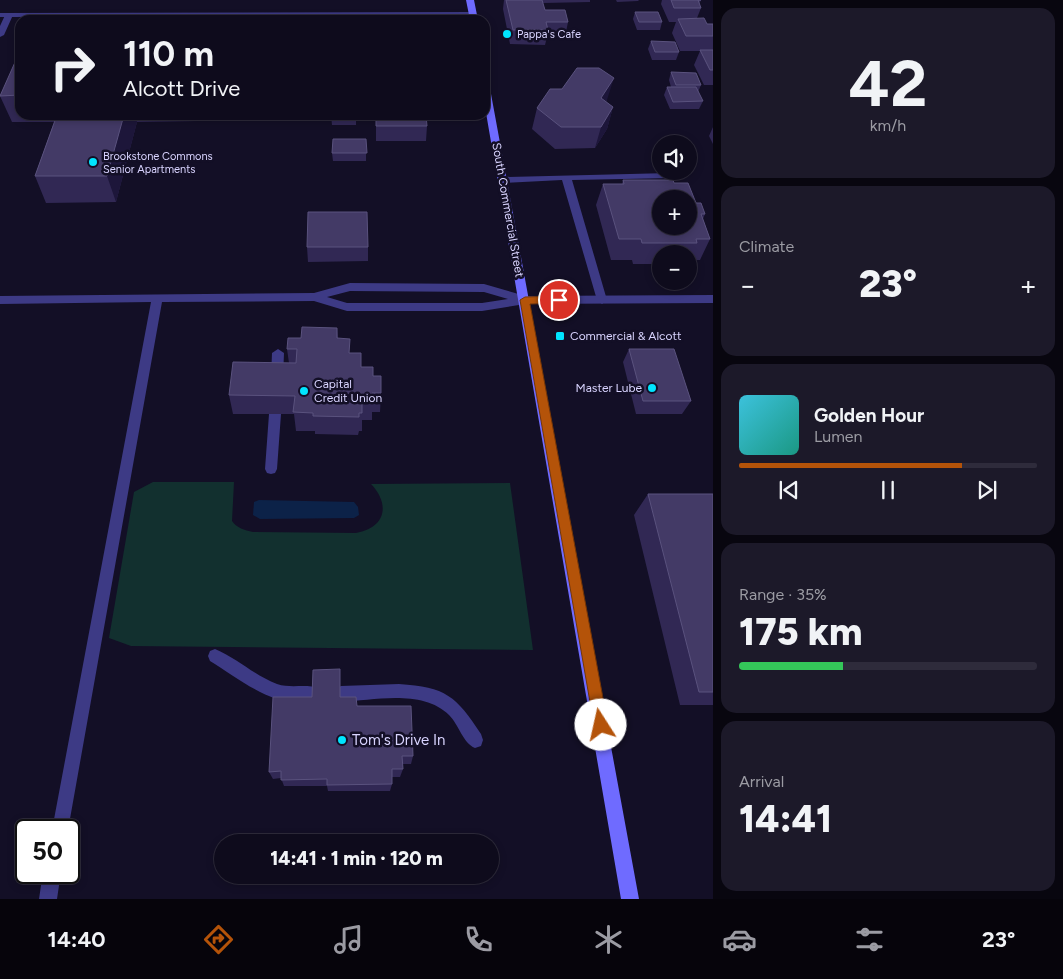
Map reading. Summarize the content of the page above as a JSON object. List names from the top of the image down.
{
  "streets": {
    "main road": ["South Commercial Street"]
  },
  "places": {
    "other": [
      "Pappa's Cafe",
      "Brookstone Commons Senior Apartments",
      "Master Lube",
      "Capital Credit Union",
      "Tom's Drive In"
    ],
    "transit": ["Commercial & Alcott"]
  },
  "page": {
    "tile": [
      ["42", "km/h"],
      "Climate",
      ["Range · 35%", "175 km"],
      ["Arrival", "14:41"]
    ],
    "turn": ["110 m", "Alcott Drive"],
    "map_buttons": ["+", "−"],
    "heat": ["−", "23°", "+"],
    "song": ["Golden Hour", "Lumen"],
    "limit": "50",
    "trip": "14:41 · 1 min · 120 m",
    "tabs": ["14:40", "23°"]
  }
}
